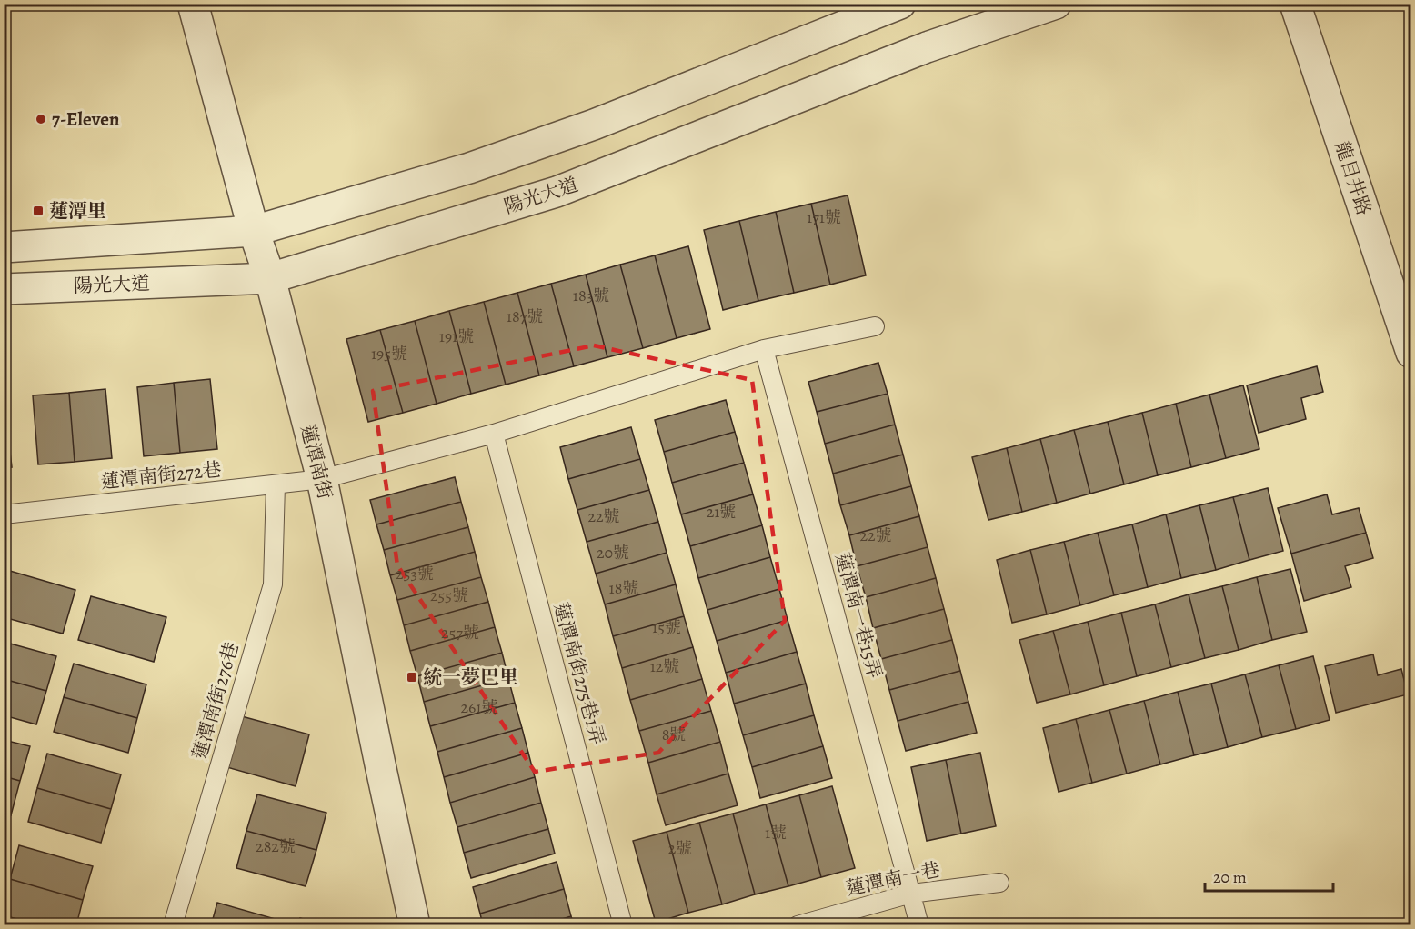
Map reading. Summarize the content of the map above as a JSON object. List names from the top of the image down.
{
  "streets": {
    "street": ["龍目井路", "陽光大道", "蓮潭南街"],
    "lane": [
      "蓮潭南街272巷",
      "蓮潭南一巷15弄",
      "蓮潭南街275巷1弄",
      "蓮潭南街276巷",
      "蓮潭南一巷"
    ]
  },
  "crossings": [
    ["陽光大道", "蓮潭南街"],
    ["蓮潭南街", "蓮潭南街272巷"],
    ["蓮潭南街272巷", "蓮潭南一巷15弄"],
    ["蓮潭南街272巷", "蓮潭南街275巷1弄"],
    ["蓮潭南街272巷", "蓮潭南街276巷"],
    ["蓮潭南一巷15弄", "蓮潭南一巷"]
  ],
  "places": {
    "other": ["7-Eleven"],
    "transit": ["蓮潭里", "統一夢巴里"]
  },
  "house_numbers": [
    "171號",
    "183號",
    "187號",
    "191號",
    "195號",
    "21號",
    "22號",
    "22號",
    "20號",
    "253號",
    "18號",
    "255號",
    "15號",
    "257號",
    "12號",
    "261號",
    "8號",
    "1號",
    "282號",
    "2號"
  ],
  "scale_bar": "20 m"
}
